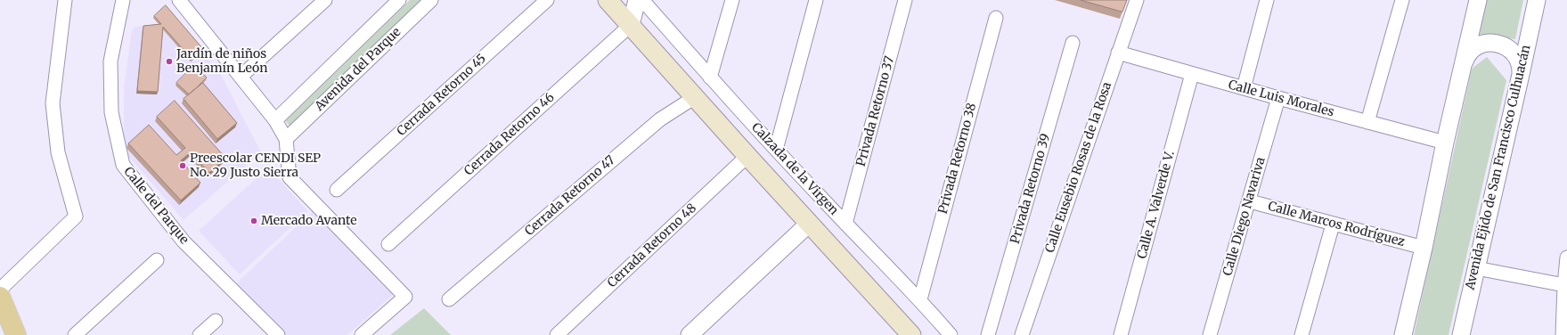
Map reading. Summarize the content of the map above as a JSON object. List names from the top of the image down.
{
  "streets": {
    "main road": ["Calzada de la Virgen"],
    "street": [
      "Avenida del Parque",
      "Cerrada Retorno 45",
      "Calle Luis Morales",
      "Privada Retorno 37",
      "Cerrada Retorno 46",
      "Privada Retorno 38",
      "Calle Eusebio Rosas de la Rosa",
      "Avenida Ejido de San Francisco Culhuacán",
      "Privada Retorno 39",
      "Cerrada Retorno 47",
      "Calle A. Valverde V.",
      "Calle del Parque",
      "Calle Diego Navariva",
      "Calle Marcos Rodríguez",
      "Cerrada Retorno 48"
    ]
  },
  "crossings": [
    ["Calle Luis Morales", "Calle Eusebio Rosas de la Rosa"],
    ["Calle Luis Morales", "Calle A. Valverde V."],
    ["Calle Luis Morales", "Calle Diego Navariva"],
    ["Privada Retorno 37", "Calzada de la Virgen"],
    ["Cerrada Retorno 46", "Calzada de la Virgen"],
    ["Privada Retorno 38", "Calzada de la Virgen"],
    ["Calzada de la Virgen", "Cerrada Retorno 47"],
    ["Calzada de la Virgen", "Cerrada Retorno 48"],
    ["Calle Diego Navariva", "Calle Marcos Rodríguez"]
  ],
  "places": ["Jardín de niños Benjamín León", "Preescolar CENDI SEP No. 29 Justo Sierra", "Mercado Avante"]
}
